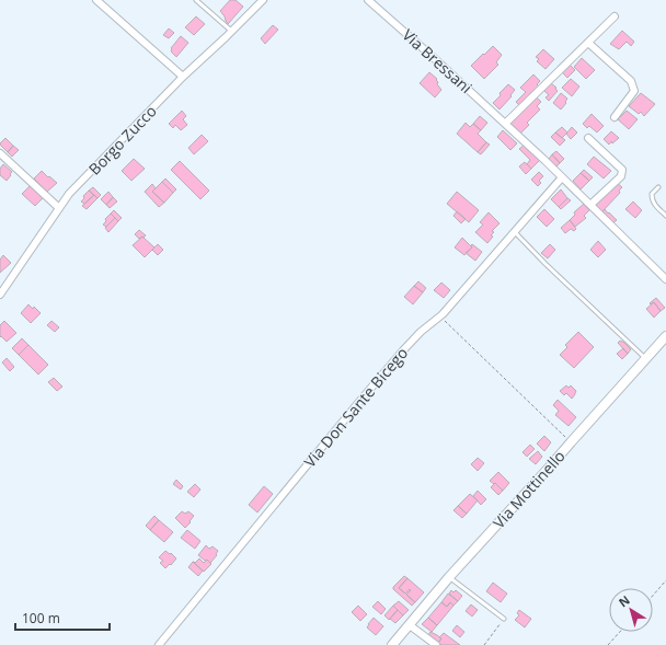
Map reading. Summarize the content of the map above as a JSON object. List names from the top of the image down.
{
  "streets": {
    "street": [
      "Via Bressani",
      "Borgo Zucco",
      "Via Don Sante Bicego",
      "Via Mottinello"
    ]
  },
  "crossings": [
    ["Via Bressani", "Via Don Sante Bicego"]
  ],
  "scale_bar": "100 m",
  "north": "top left"
}
